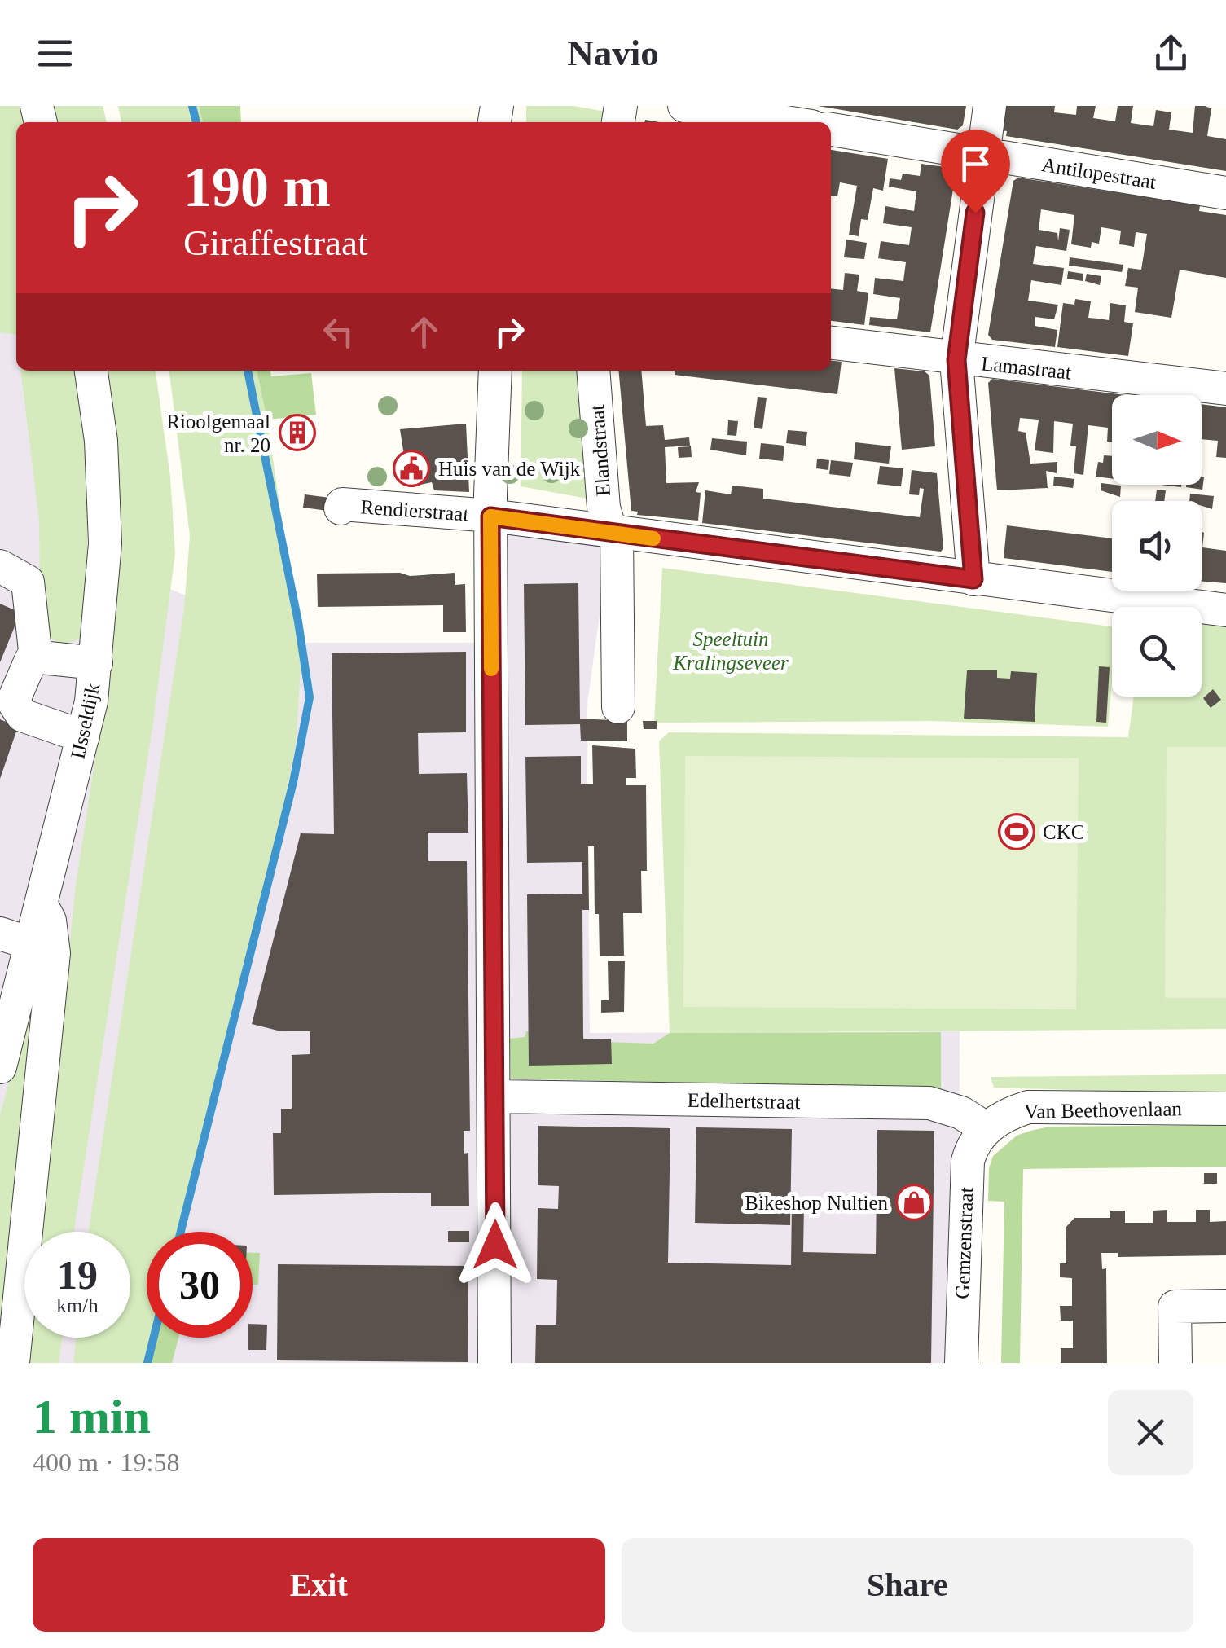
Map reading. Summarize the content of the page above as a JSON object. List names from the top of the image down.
{
  "streets": {
    "street": [
      "Antilopestraat",
      "Lamastraat",
      "Elandstraat",
      "Rendierstraat",
      "IJsseldijk",
      "Edelhertstraat",
      "Van Beethovenlaan",
      "Gemzenstraat"
    ]
  },
  "crossings": [
    ["Elandstraat", "Rendierstraat"],
    ["Edelhertstraat", "Van Beethovenlaan"],
    ["Edelhertstraat", "Gemzenstraat"],
    ["Van Beethovenlaan", "Gemzenstraat"]
  ],
  "parks": ["Speeltuin Kralingseveer"],
  "places": {
    "building": ["Rioolgemaal nr. 20"],
    "public building": ["Huis van de Wijk"],
    "sports": ["CKC"],
    "shop": ["Bikeshop Nultien"]
  },
  "north": "right",
  "page": {
    "header": "Navio",
    "turn": ["190 m", "Giraffestraat"],
    "speed": "19 km/h",
    "limit": "30",
    "heading": ["1 min", "400 m · 19:58"],
    "buttons": ["Exit", "Share"]
  }
}
